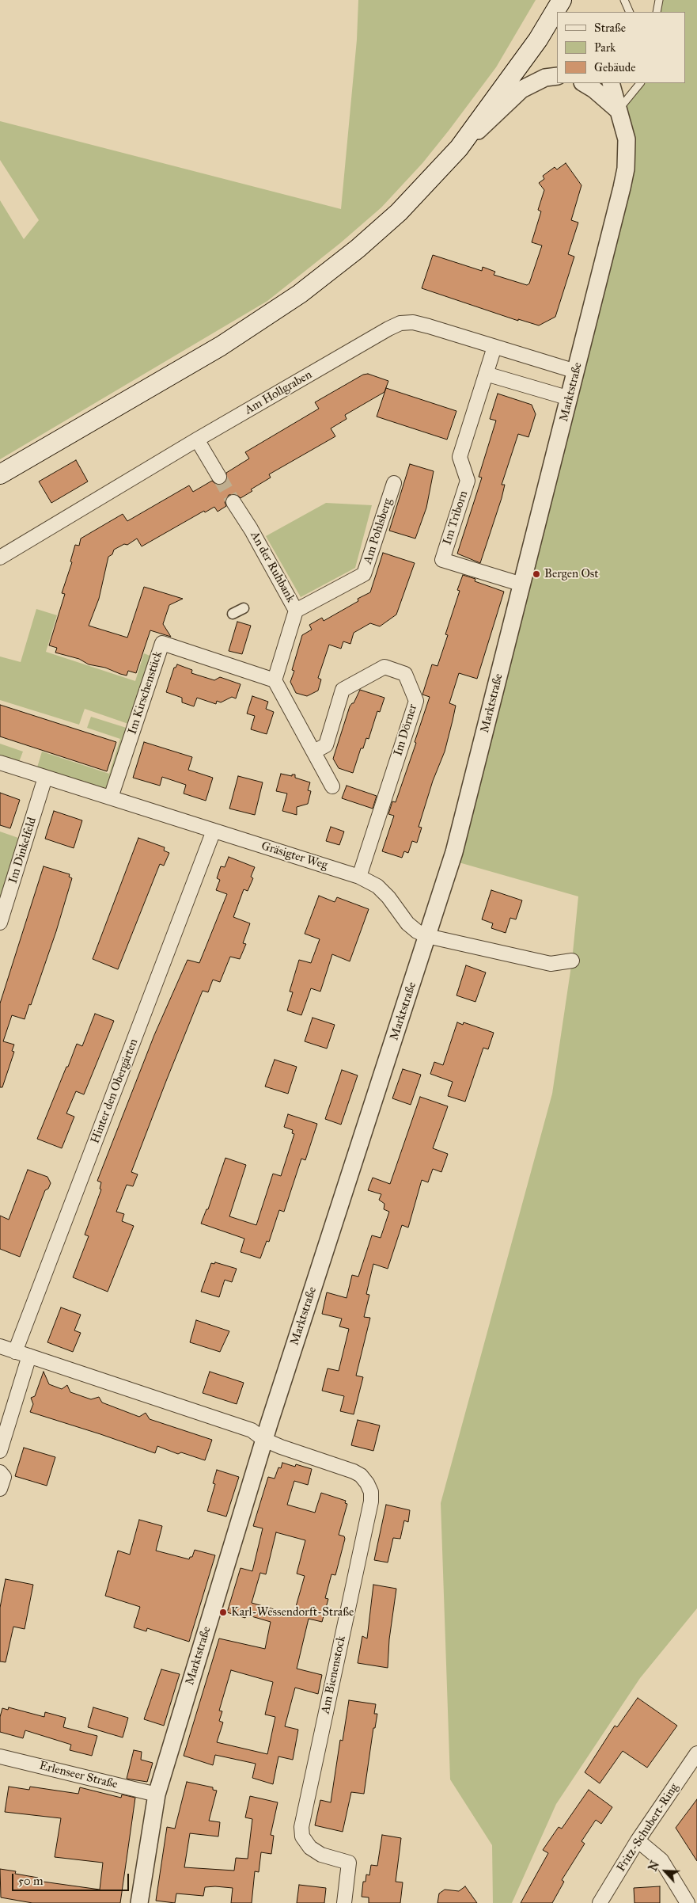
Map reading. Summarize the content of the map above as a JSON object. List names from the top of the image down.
{
  "streets": {
    "street": [
      "Marktstraße",
      "Am Hollgraben",
      "Im Triborn",
      "Am Pohlsberg",
      "An der Ruhbank",
      "Im Kirschenstück",
      "Im Dörner",
      "Im Dinkelfeld",
      "Gräsigter Weg",
      "Hinter den Obergärten",
      "Am Bienenstock",
      "Erlenseer Straße",
      "Fritz-Schubert-Ring"
    ]
  },
  "crossings": [
    ["Marktstraße", "Am Hollgraben"],
    ["Marktstraße", "Im Triborn"],
    ["Marktstraße", "Gräsigter Weg"],
    ["Marktstraße", "Am Bienenstock"],
    ["Marktstraße", "Erlenseer Straße"],
    ["Am Hollgraben", "Im Triborn"],
    ["Am Pohlsberg", "An der Ruhbank"],
    ["An der Ruhbank", "Im Kirschenstück"],
    ["Im Kirschenstück", "Gräsigter Weg"],
    ["Im Dörner", "Gräsigter Weg"],
    ["Im Dinkelfeld", "Gräsigter Weg"],
    ["Gräsigter Weg", "Hinter den Obergärten"]
  ],
  "places": ["Bergen Ost", "Karl-Wessendorft-Straße"],
  "legend": ["Straße", "Park", "Gebäude"],
  "scale_bar": "50 m",
  "north": "top left"
}
